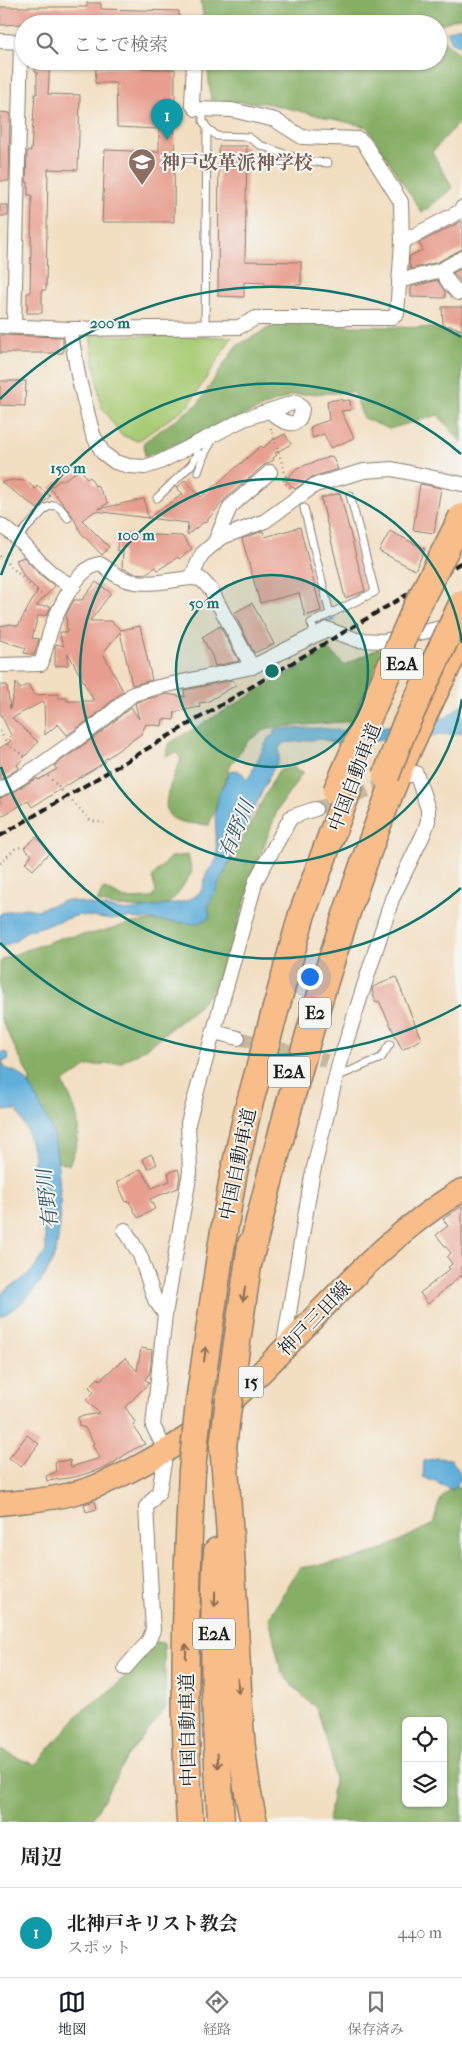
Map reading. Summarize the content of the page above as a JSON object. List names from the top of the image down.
{
  "streets": {
    "highway": ["E2A", "中国自動車道"],
    "main road": ["神戸三田線", "15"]
  },
  "water": ["有野川"],
  "places": {
    "school or university": ["神戸改革派神学校"]
  },
  "page": {
    "search": "ここで検索",
    "pins": "1",
    "heading": "周辺",
    "list": [
      {
        "mark": "1",
        "name": "北神戸キリスト教会",
        "note": "スポット",
        "value": "440 m"
      }
    ],
    "nav": ["地図", "経路", "保存済み"]
  },
  "rings": [
    "200 m",
    "150 m",
    "100 m",
    "50 m"
  ]
}
